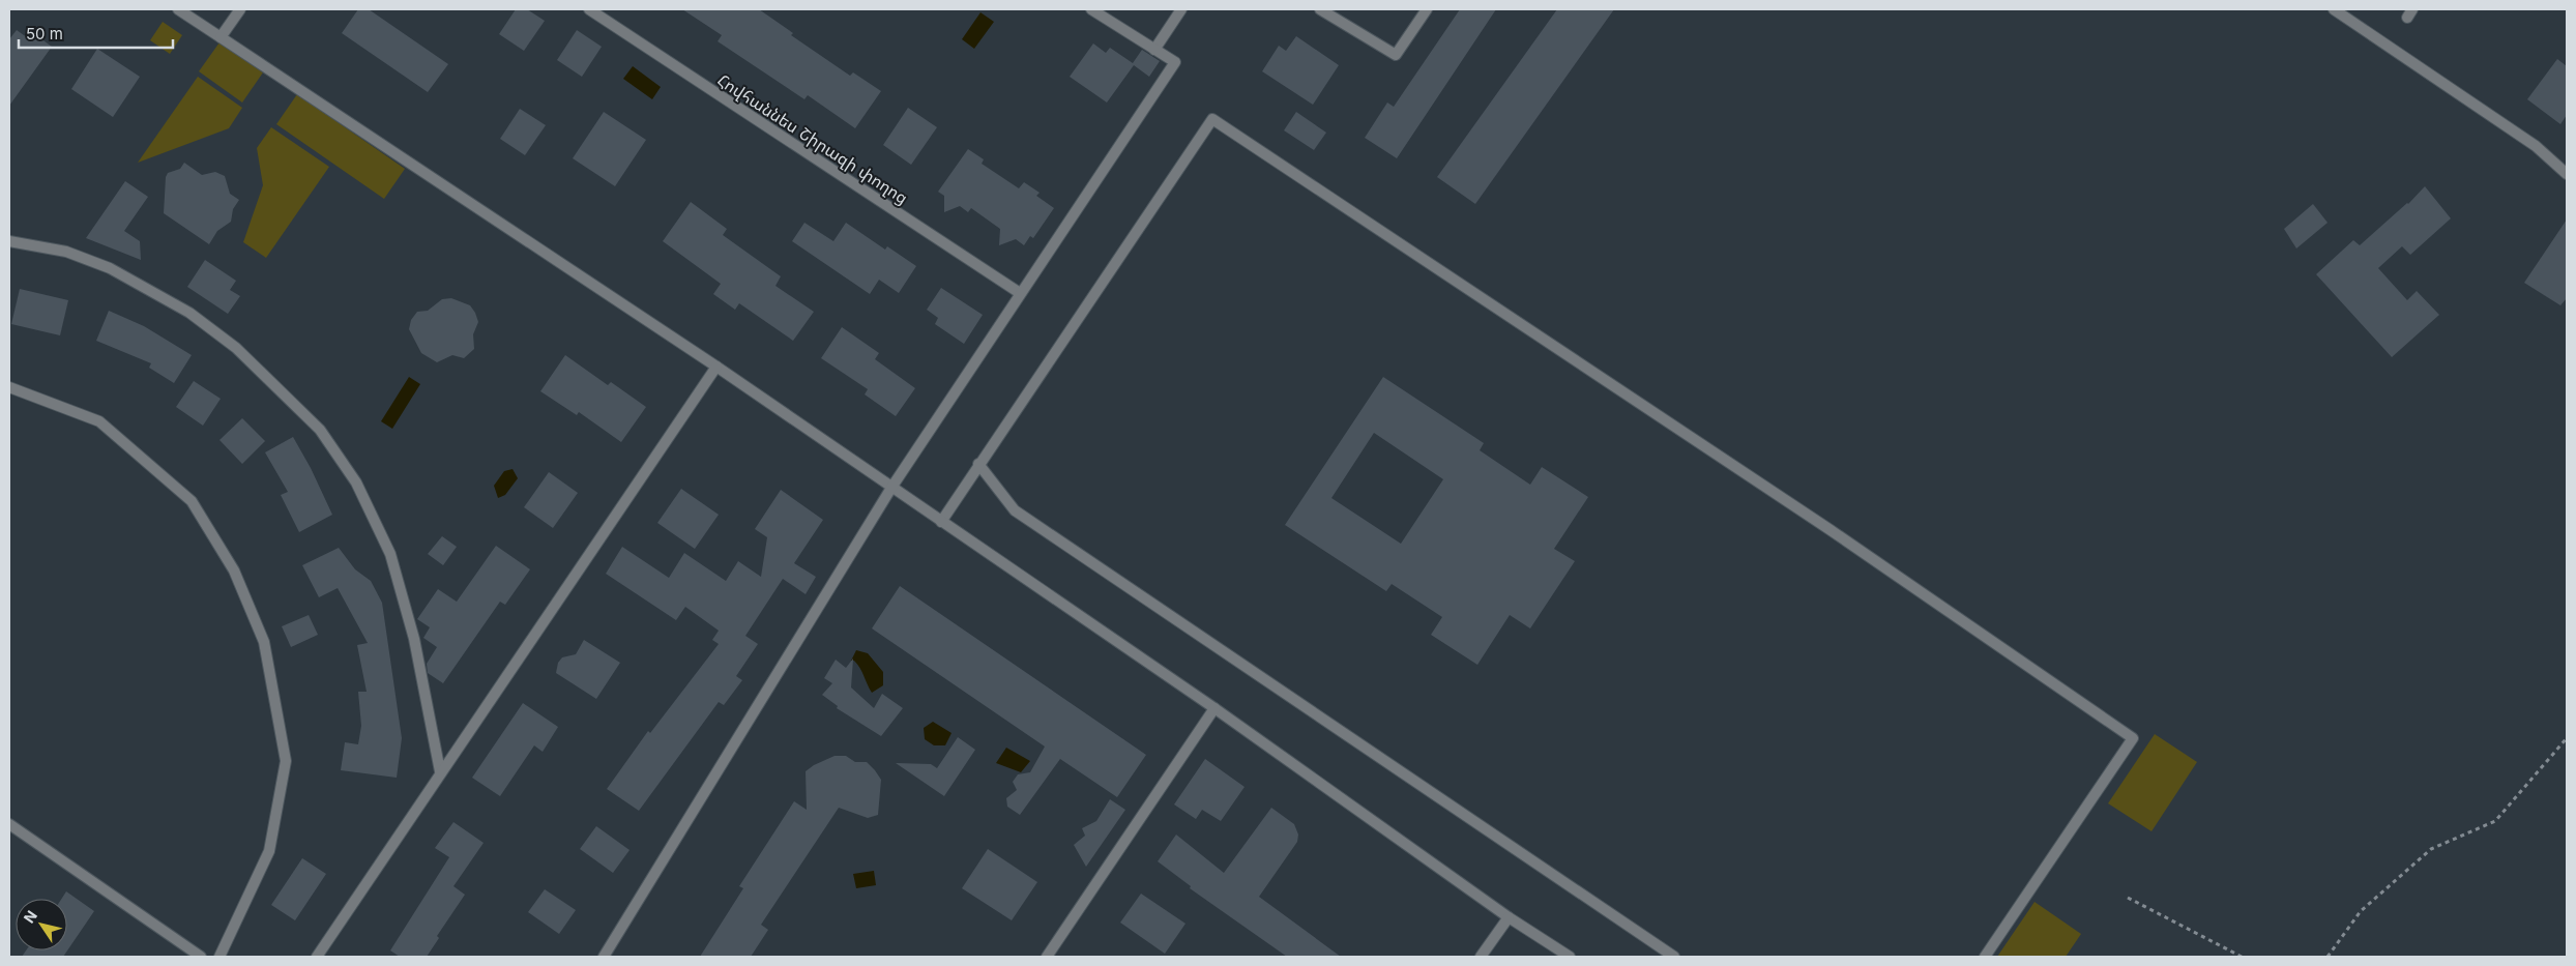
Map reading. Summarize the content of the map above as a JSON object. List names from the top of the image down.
{
  "streets": {
    "street": ["Հովհաննես Շիրազի փողոց"]
  },
  "scale_bar": "50 m",
  "north": "top left"
}
